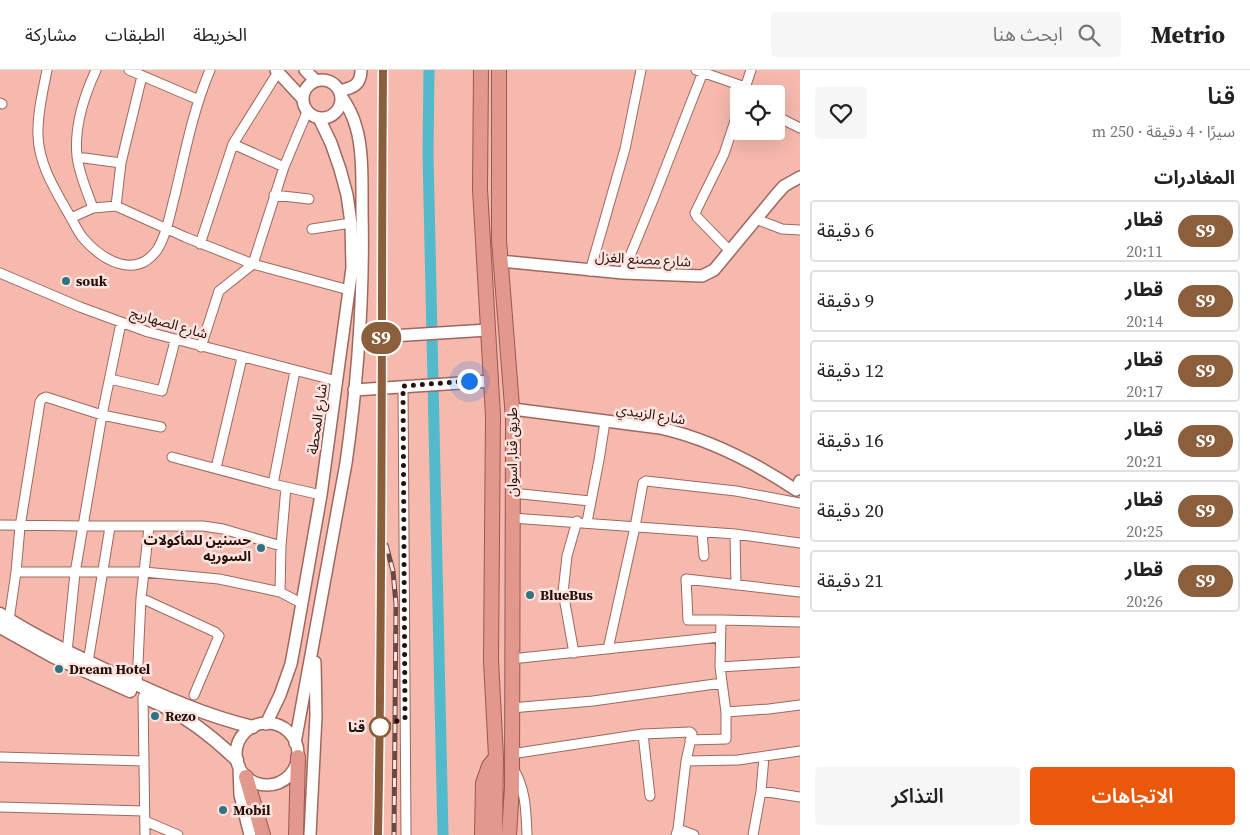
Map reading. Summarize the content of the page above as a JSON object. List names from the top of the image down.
{
  "streets": {
    "highway": ["طريق قنا, اسوان"],
    "street": [
      "شارع مصنع الغزل",
      "شارع الصهاريج",
      "شارع الزبيدي",
      "شارع المحطة"
    ]
  },
  "crossings": [
    ["شارع مصنع الغزل", "طريق قنا, اسوان"],
    ["شارع الصهاريج", "شارع المحطة"],
    ["شارع الزبيدي", "طريق قنا, اسوان"]
  ],
  "places": [
    "souk",
    "حسنين للمأكولات السوريه",
    "BlueBus",
    "Dream Hotel",
    "Rezo",
    "قنا",
    "Mobil"
  ],
  "page": {
    "header": "Metrio",
    "search": "ابحث هنا",
    "nav": ["الخريطة", "الطبقات", "مشاركة"],
    "heading": [
      ["قنا", "سيرًا · 4 دقيقة · 250 m"],
      "المغادرات"
    ],
    "on_map": "S9",
    "list": [
      {
        "mark": "S9",
        "name": "قطار",
        "note": "20:11",
        "value": "6 دقيقة"
      },
      {
        "mark": "S9",
        "name": "قطار",
        "note": "20:14",
        "value": "9 دقيقة"
      },
      {
        "mark": "S9",
        "name": "قطار",
        "note": "20:17",
        "value": "12 دقيقة"
      },
      {
        "mark": "S9",
        "name": "قطار",
        "note": "20:21",
        "value": "16 دقيقة"
      },
      {
        "mark": "S9",
        "name": "قطار",
        "note": "20:25",
        "value": "20 دقيقة"
      },
      {
        "mark": "S9",
        "name": "قطار",
        "note": "20:26",
        "value": "21 دقيقة"
      }
    ],
    "buttons": ["الاتجاهات", "التذاكر"]
  }
}
